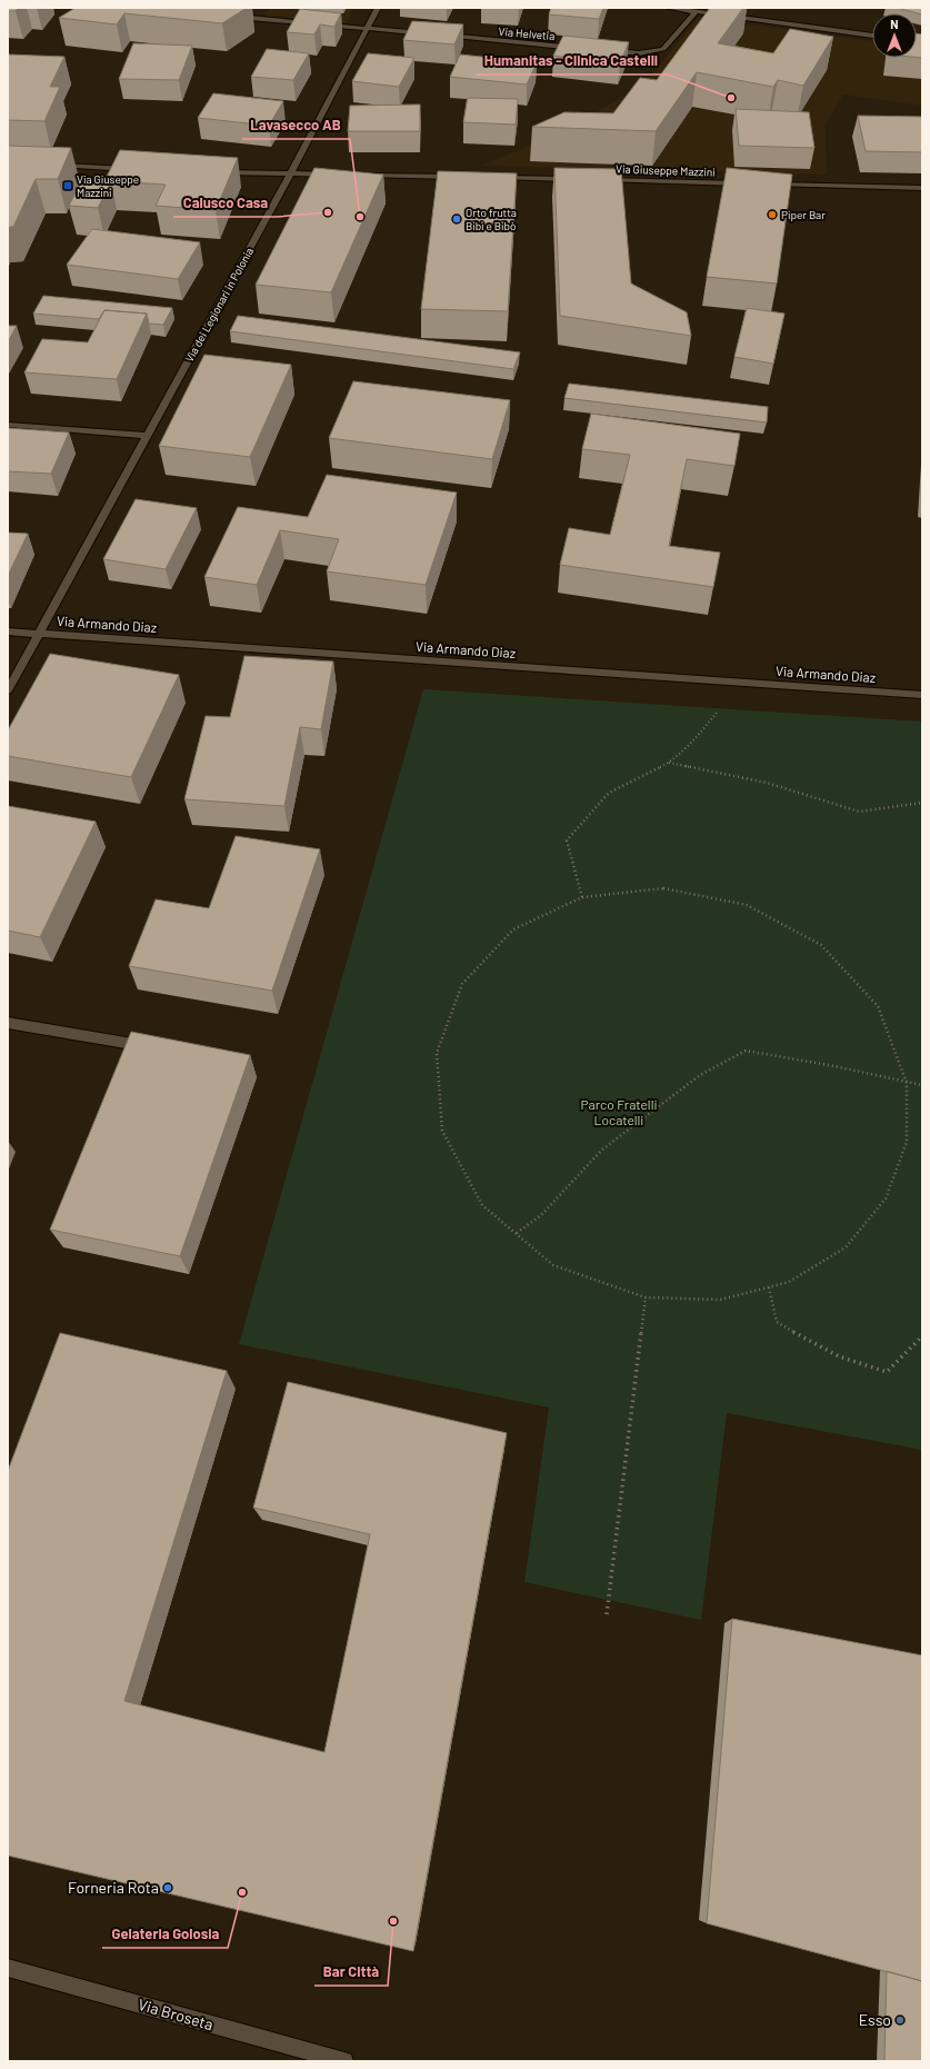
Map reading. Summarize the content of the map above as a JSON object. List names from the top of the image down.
{
  "streets": {
    "street": [
      "Via Helvetia",
      "Via Giuseppe Mazzini",
      "Via dei Legionari in Polonia",
      "Via Armando Diaz",
      "Via Broseta"
    ]
  },
  "crossings": [
    ["Via dei Legionari in Polonia", "Via Armando Diaz"]
  ],
  "parks": ["Parco Fratelli Locatelli"],
  "places": {
    "other": [
      "Humanitas - Clinica Castelli",
      "Calusco Casa",
      "Piper Bar",
      "Lavasecco AB",
      "Orto frutta Bibì e Bibò",
      "Forneria Rota",
      "Gelateria Golosia",
      "Bar Città",
      "Esso"
    ],
    "transit": ["Via Giuseppe Mazzini"]
  },
  "north": "top"
}
